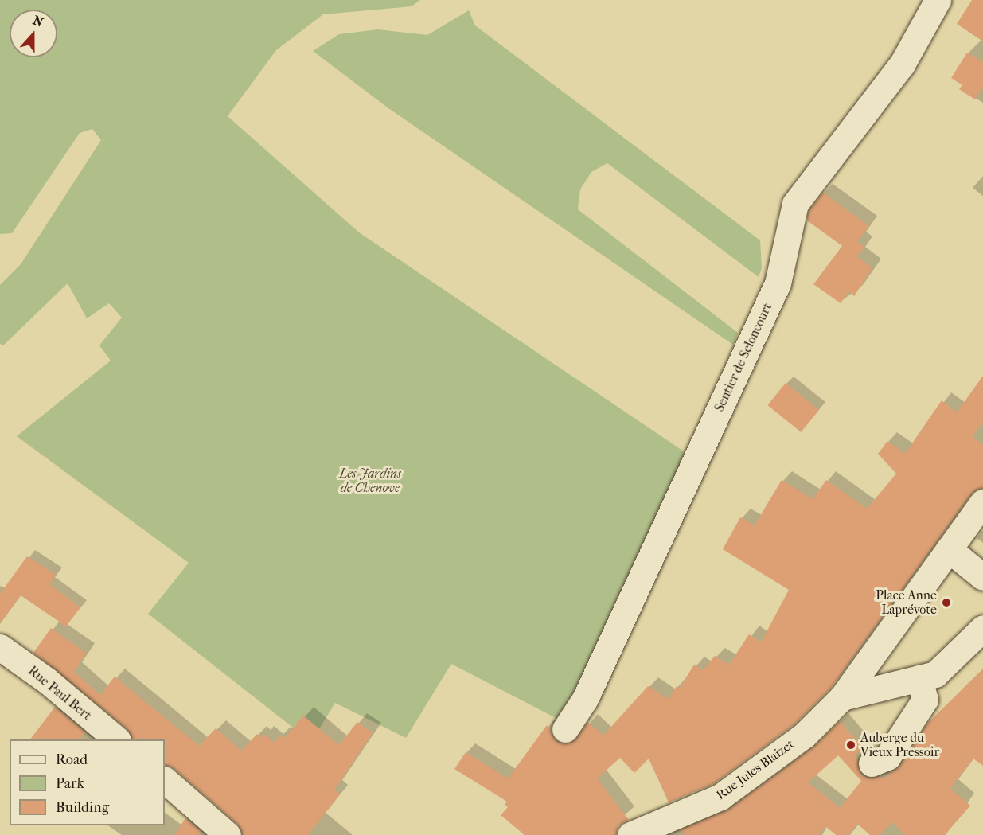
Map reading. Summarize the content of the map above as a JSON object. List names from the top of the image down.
{
  "streets": {
    "street": ["Sentier de Seloncourt", "Rue Paul Bert", "Rue Jules Blaizet"]
  },
  "parks": ["Les Jardins de Chenove"],
  "places": ["Place Anne Laprévote", "Auberge du Vieux Pressoir"],
  "legend": ["Road", "Park", "Building"],
  "north": "top"
}
